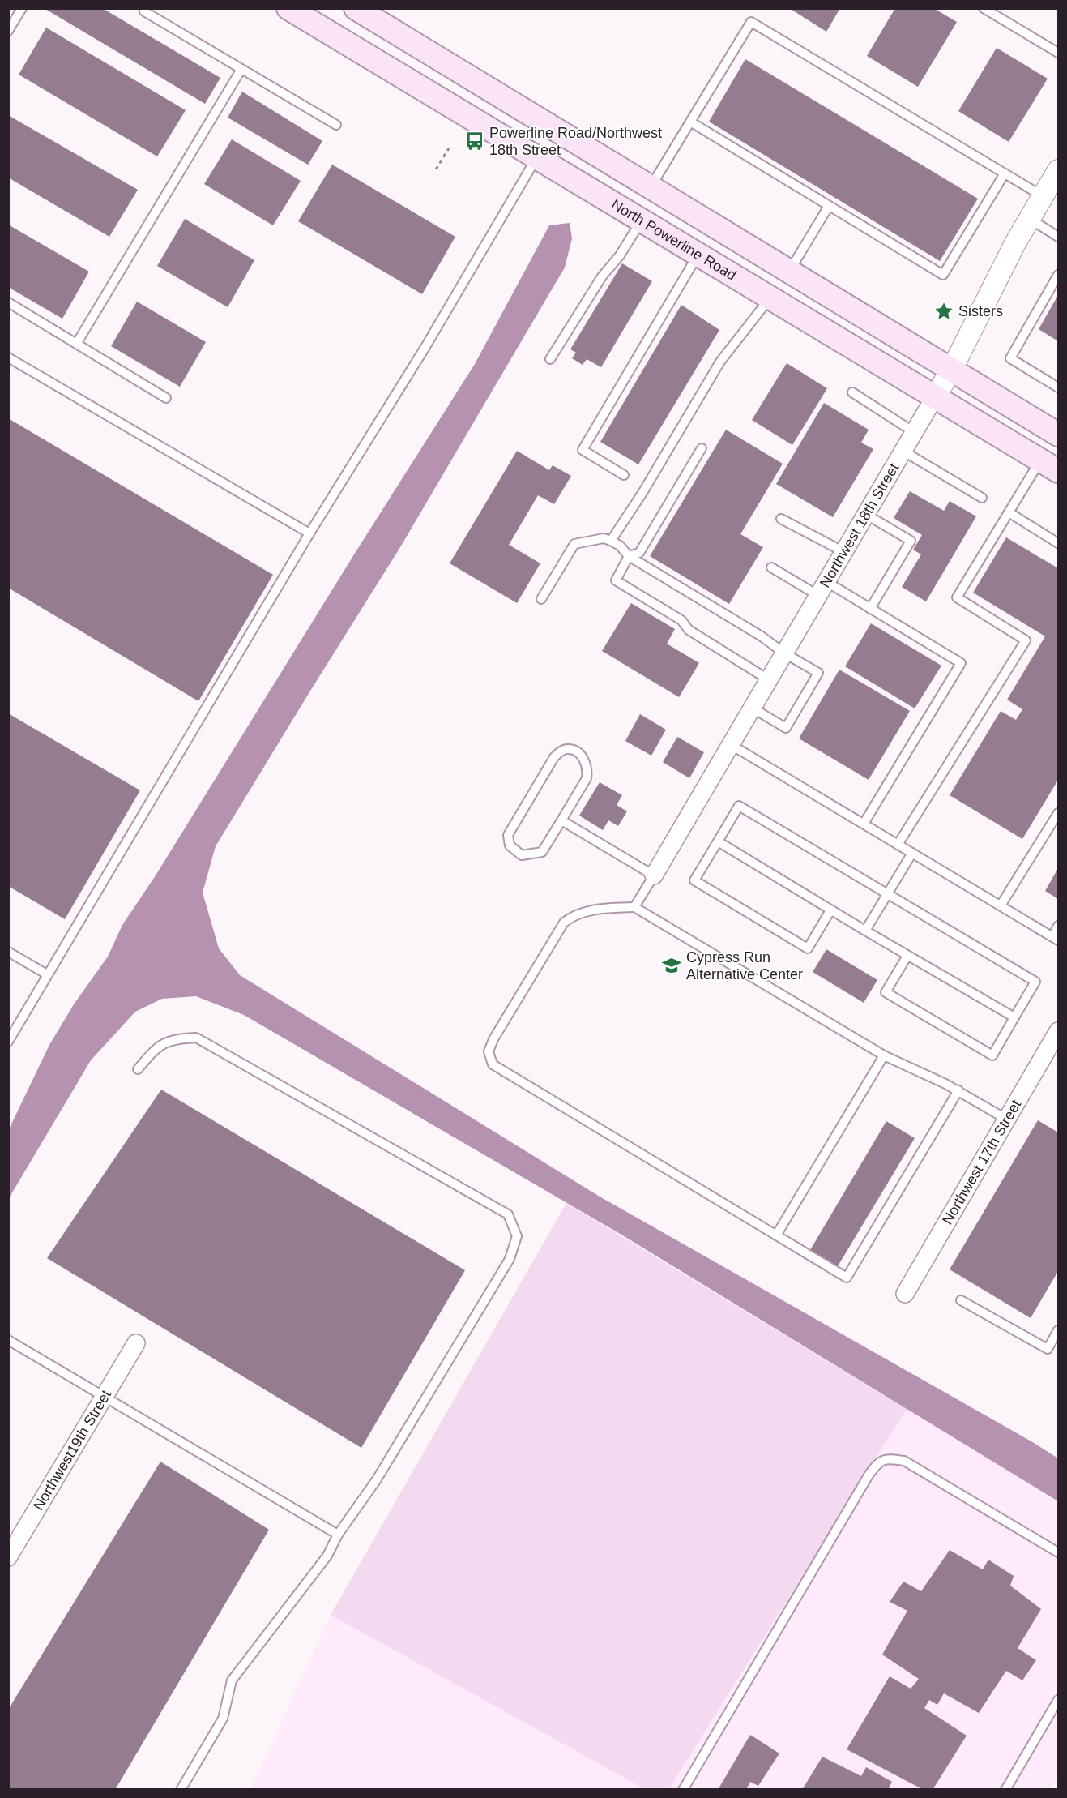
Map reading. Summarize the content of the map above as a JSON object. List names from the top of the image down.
{
  "streets": {
    "main road": ["North Powerline Road"],
    "street": ["Northwest 18th Street", "Northwest 17th Street", "Northwest19th Street"]
  },
  "crossings": [
    ["North Powerline Road", "Northwest 18th Street"]
  ],
  "places": {
    "bus stop": ["Powerline Road/Northwest 18th Street"],
    "place": ["Sisters"],
    "school or university": ["Cypress Run Alternative Center"]
  }
}
